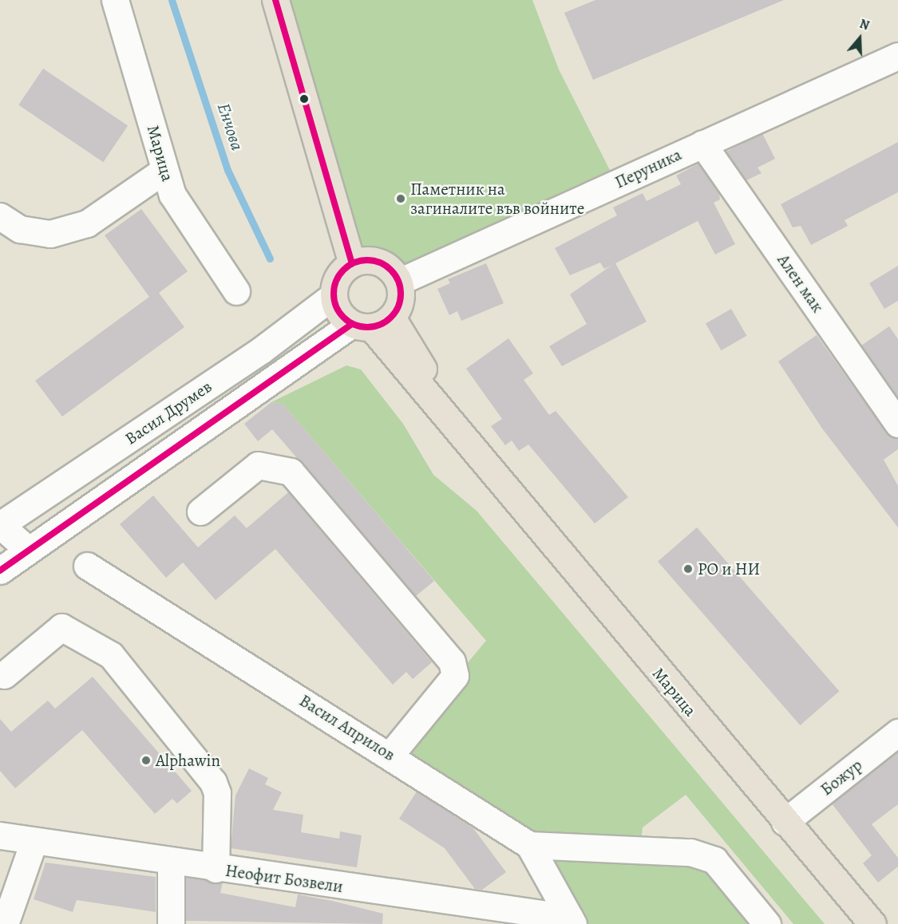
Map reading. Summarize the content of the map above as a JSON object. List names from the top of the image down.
{
  "streets": {
    "main road": ["Марица"],
    "street": [
      "Перуника",
      "Ален мак",
      "Васил Друмев",
      "Васил Априлов",
      "Божур",
      "Неофит Бозвели"
    ]
  },
  "crossings": [
    ["Марица", "Перуника"],
    ["Марица", "Васил Друмев"],
    ["Марица", "Божур"],
    ["Перуника", "Ален мак"],
    ["Перуника", "Васил Друмев"],
    ["Васил Априлов", "Неофит Бозвели"]
  ],
  "water": ["Енчова"],
  "places": ["Паметник на загиналите във войните", "РО и НИ", "Alphawin"],
  "north": "top"
}
